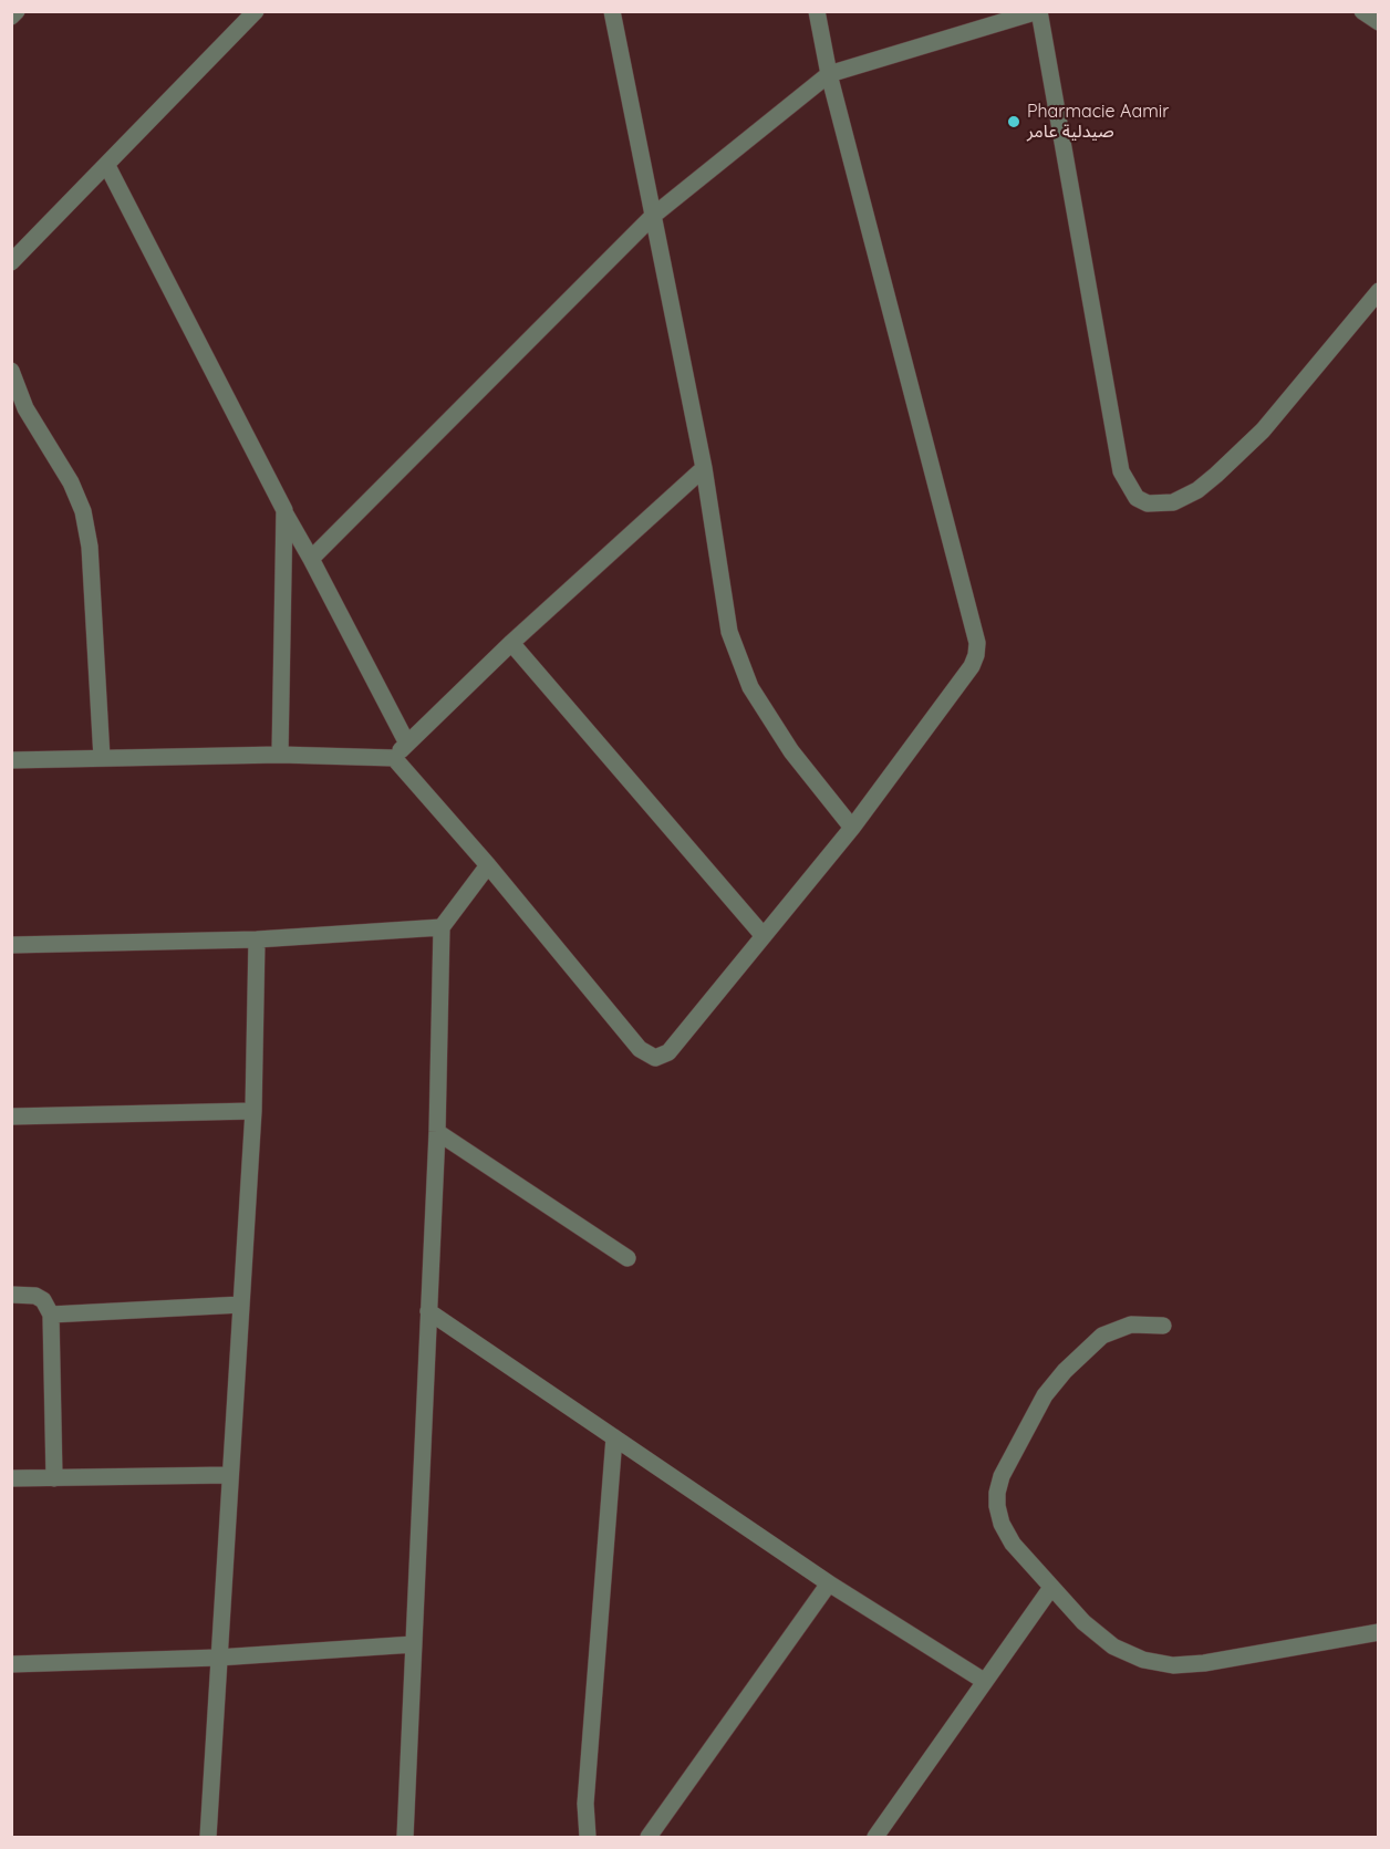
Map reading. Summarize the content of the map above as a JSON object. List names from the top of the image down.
{
  "places": ["Pharmacie Aamir صيدلية عامر"]
}
